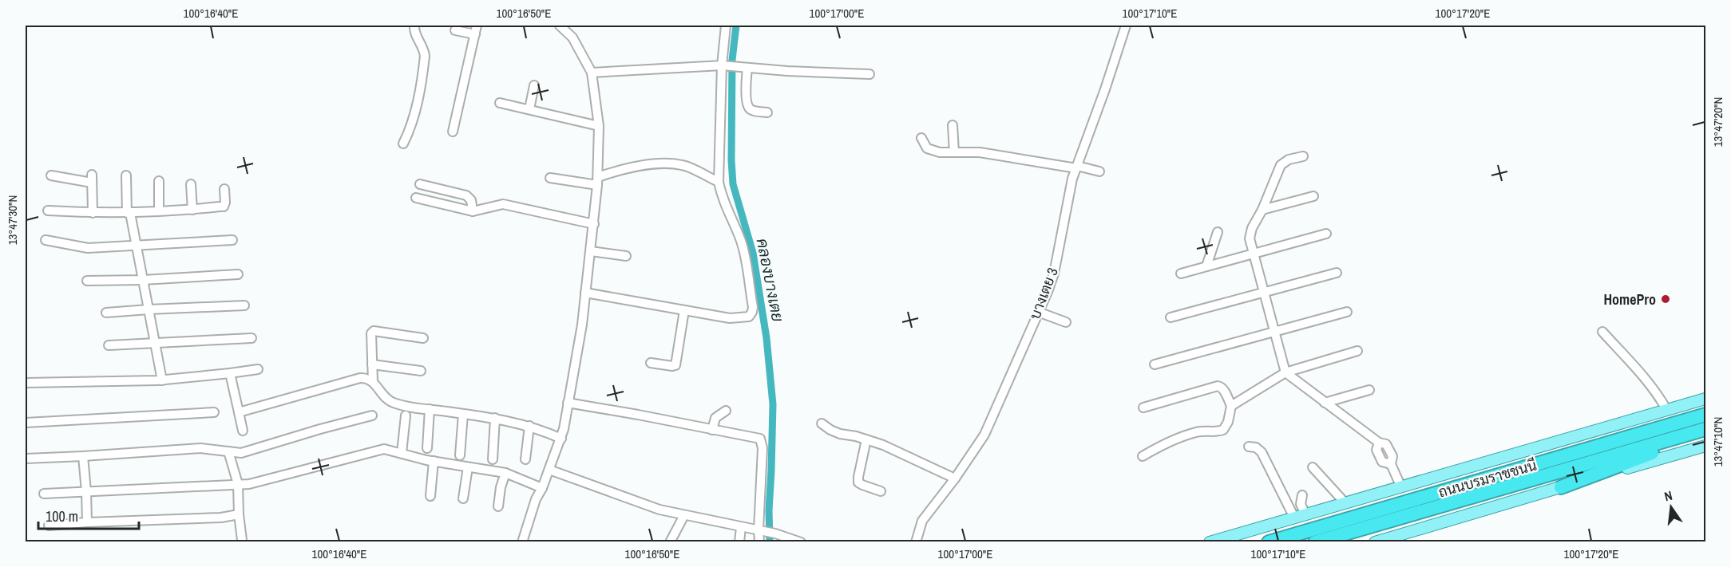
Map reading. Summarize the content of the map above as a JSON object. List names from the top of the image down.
{
  "streets": {
    "highway": ["ถนนบรมราชชนนี"],
    "street": ["บางเตย 3"]
  },
  "water": ["คลองบางเตย"],
  "places": ["HomePro"],
  "scale_bar": "100 m",
  "north": "top",
  "coordinates": [
    "100°16'40\"E",
    "100°16'50\"E",
    "100°17'00\"E",
    "100°17'10\"E",
    "100°17'20\"E",
    "13°47'20\"N",
    "13°47'30\"N",
    "13°47'10\"N"
  ]
}
